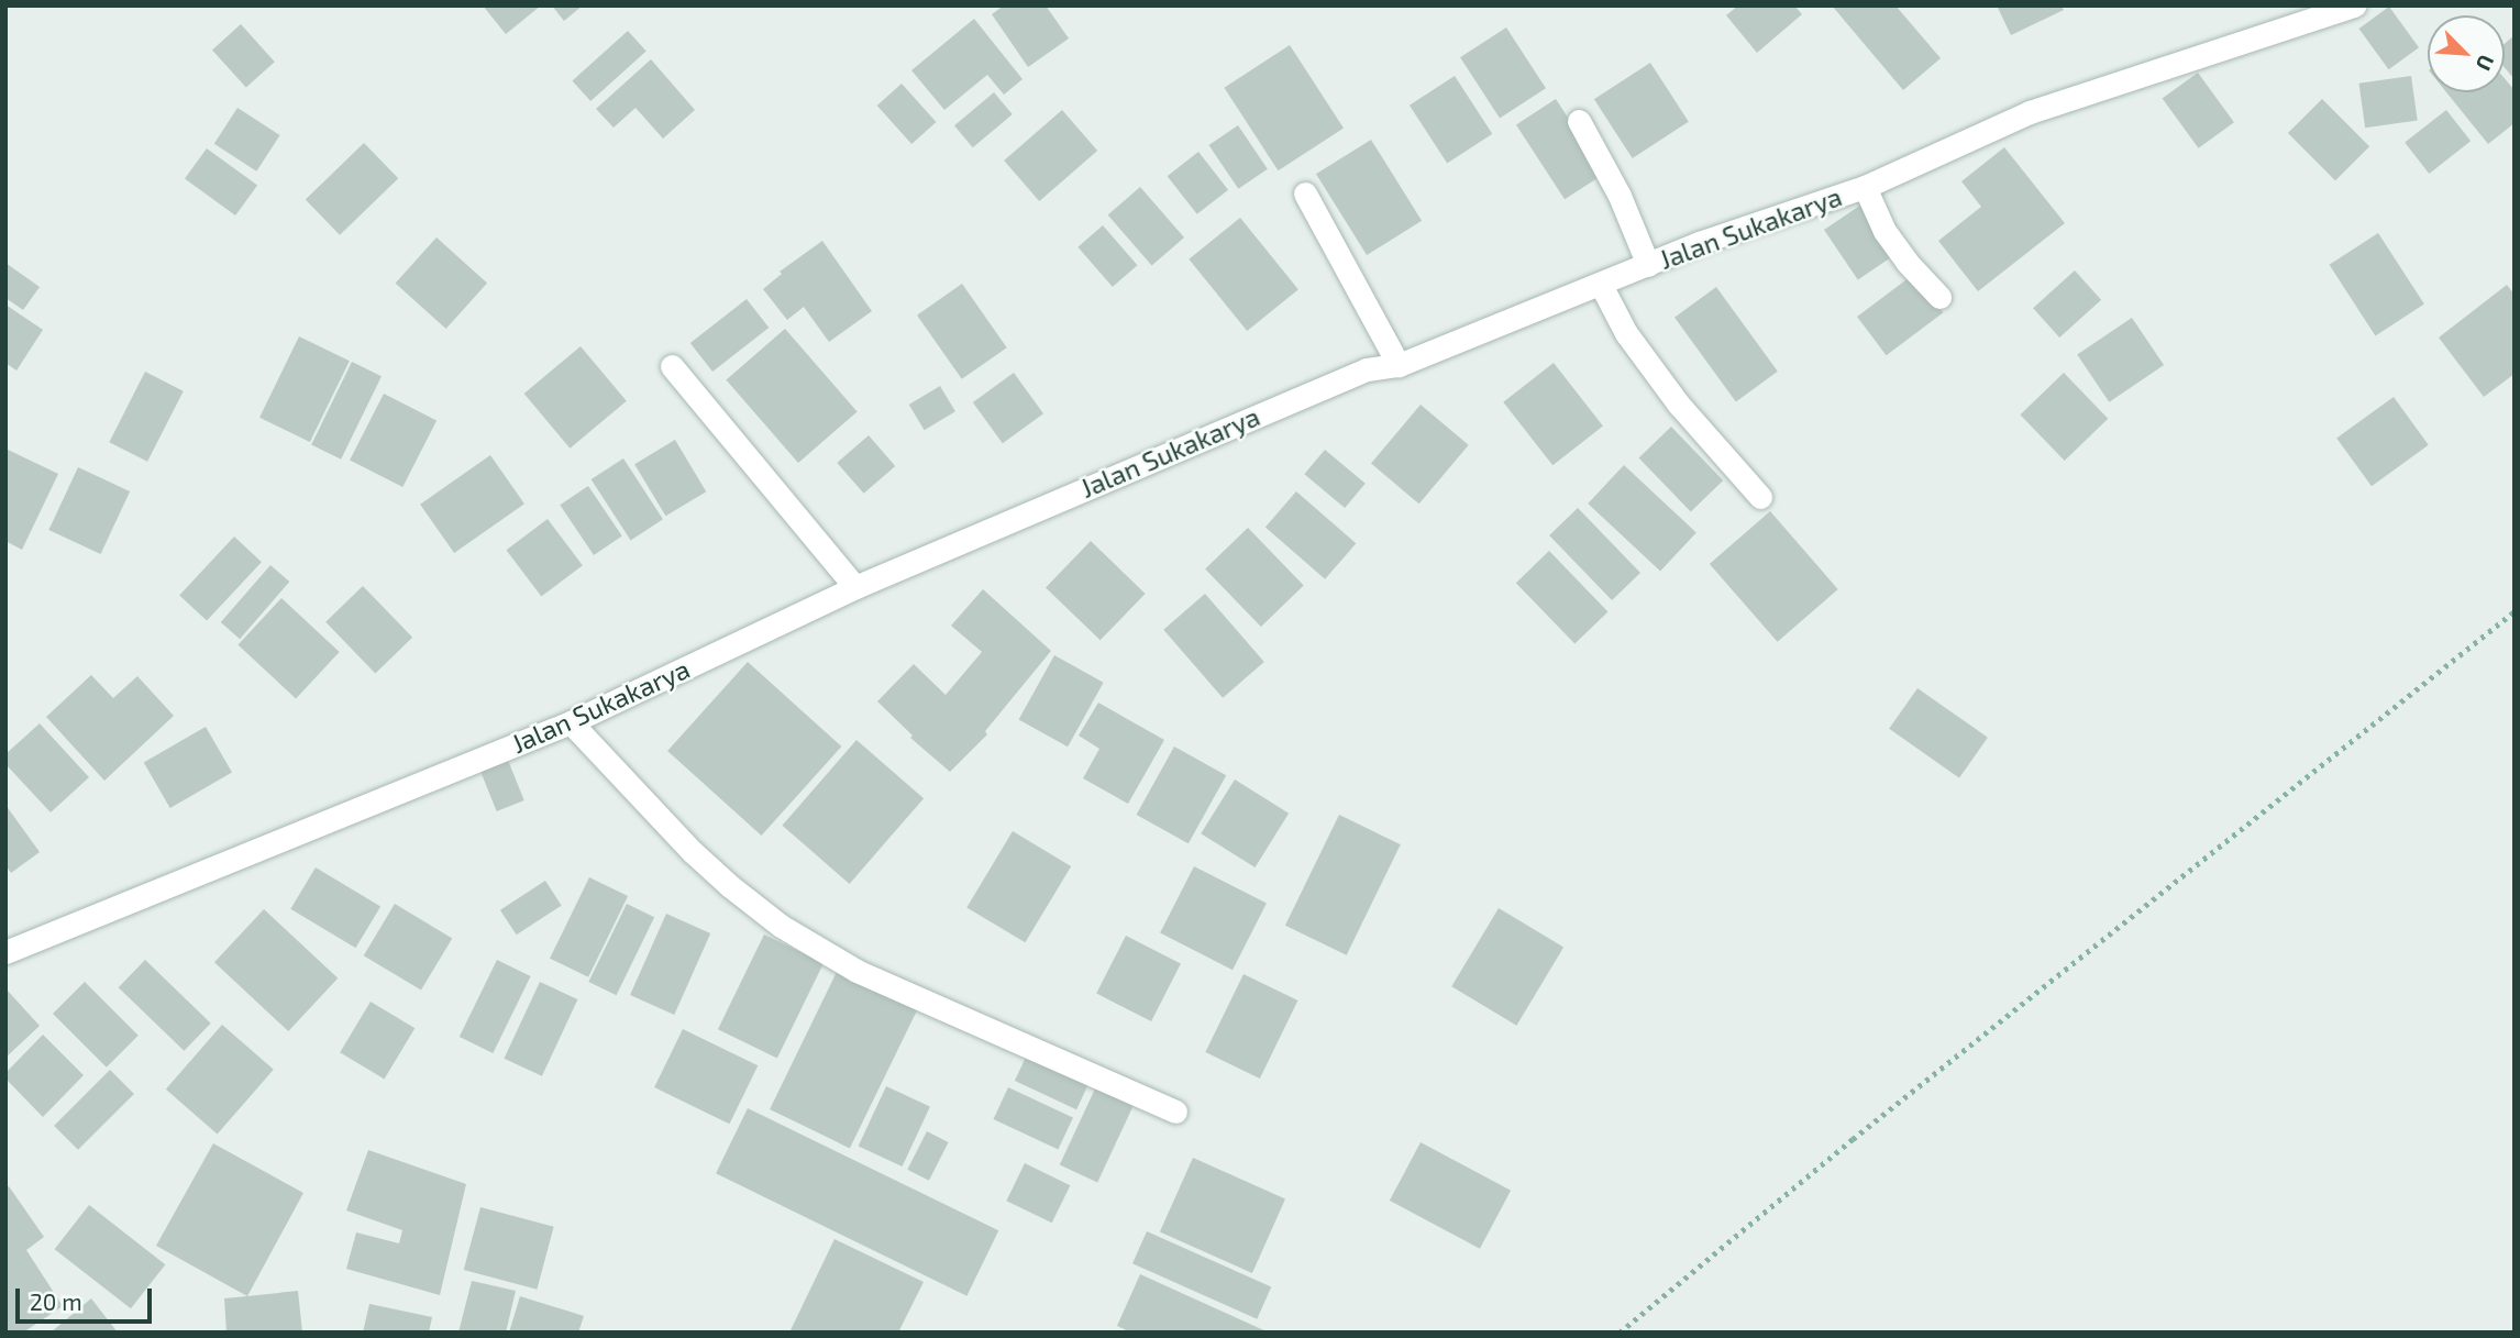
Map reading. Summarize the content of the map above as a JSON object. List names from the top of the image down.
{
  "streets": {
    "street": ["Jalan Sukakarya"]
  },
  "scale_bar": "20 m",
  "north": "bottom right"
}
